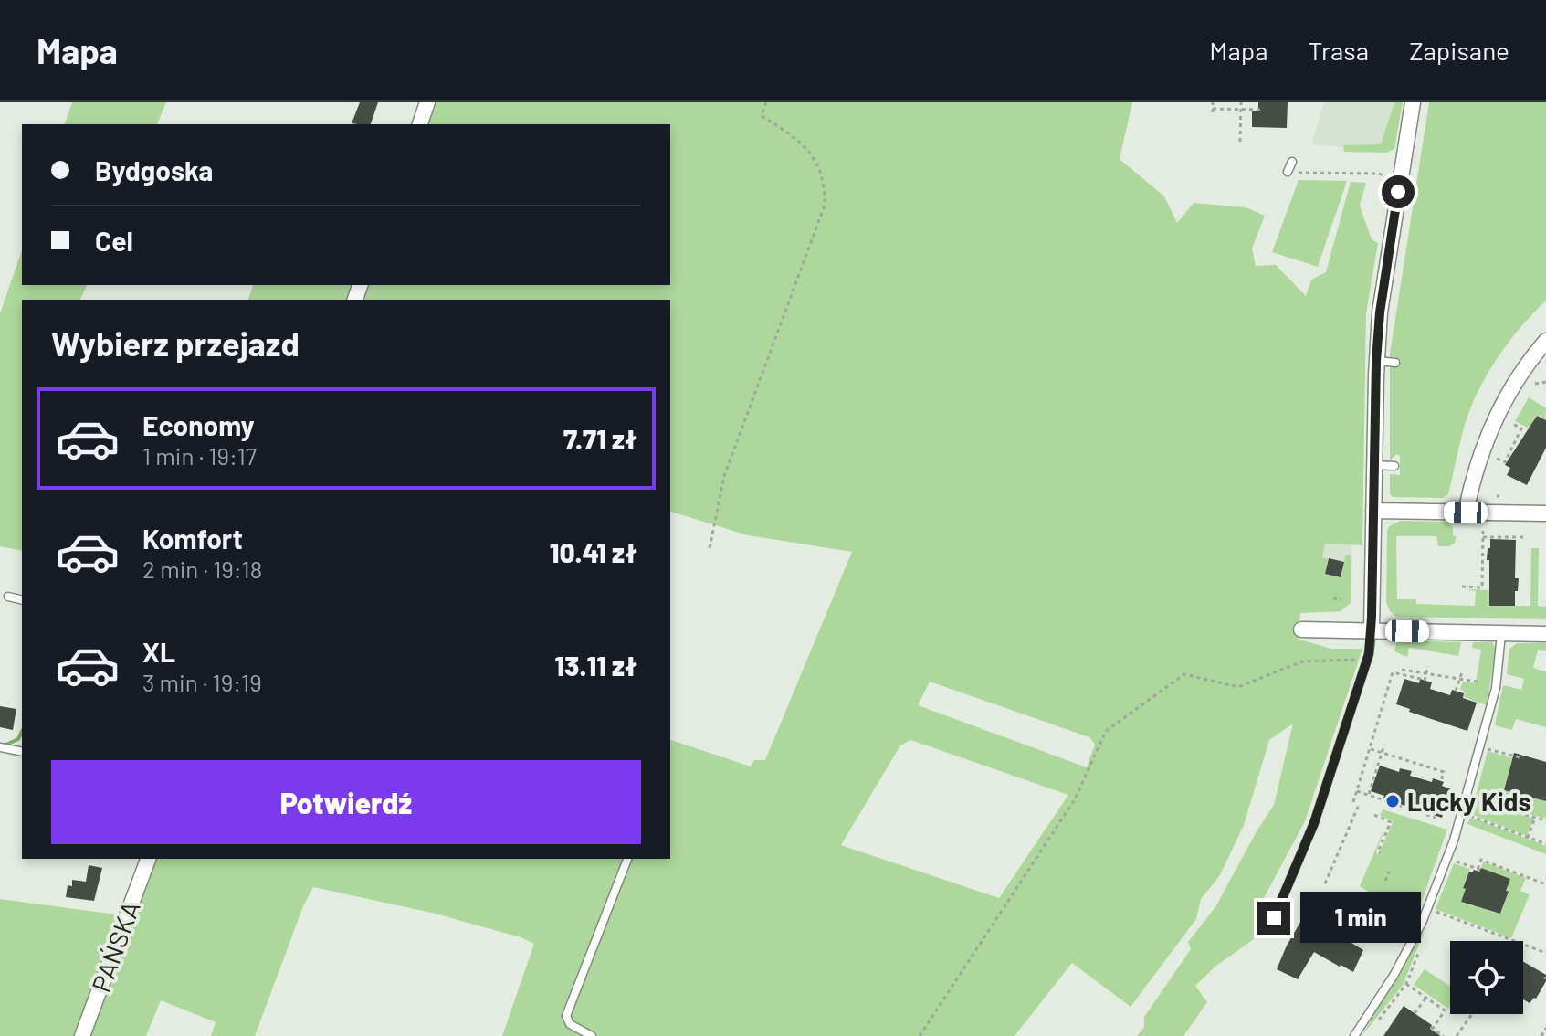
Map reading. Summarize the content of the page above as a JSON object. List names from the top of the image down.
{
  "streets": {
    "street": ["PAŃSKA"]
  },
  "places": ["Lucky Kids"],
  "page": {
    "header": "Mapa",
    "nav": ["Mapa", "Trasa", "Zapisane"],
    "banner": ["Bydgoska", "Cel"],
    "heading": "Wybierz przejazd",
    "list": [
      {
        "name": "Economy",
        "note": "1 min · 19:17",
        "value": "7.71 zł"
      },
      {
        "name": "Komfort",
        "note": "2 min · 19:18",
        "value": "10.41 zł"
      },
      {
        "name": "XL",
        "note": "3 min · 19:19",
        "value": "13.11 zł"
      }
    ],
    "buttons": "Potwierdź",
    "bubble": "1 min"
  }
}
